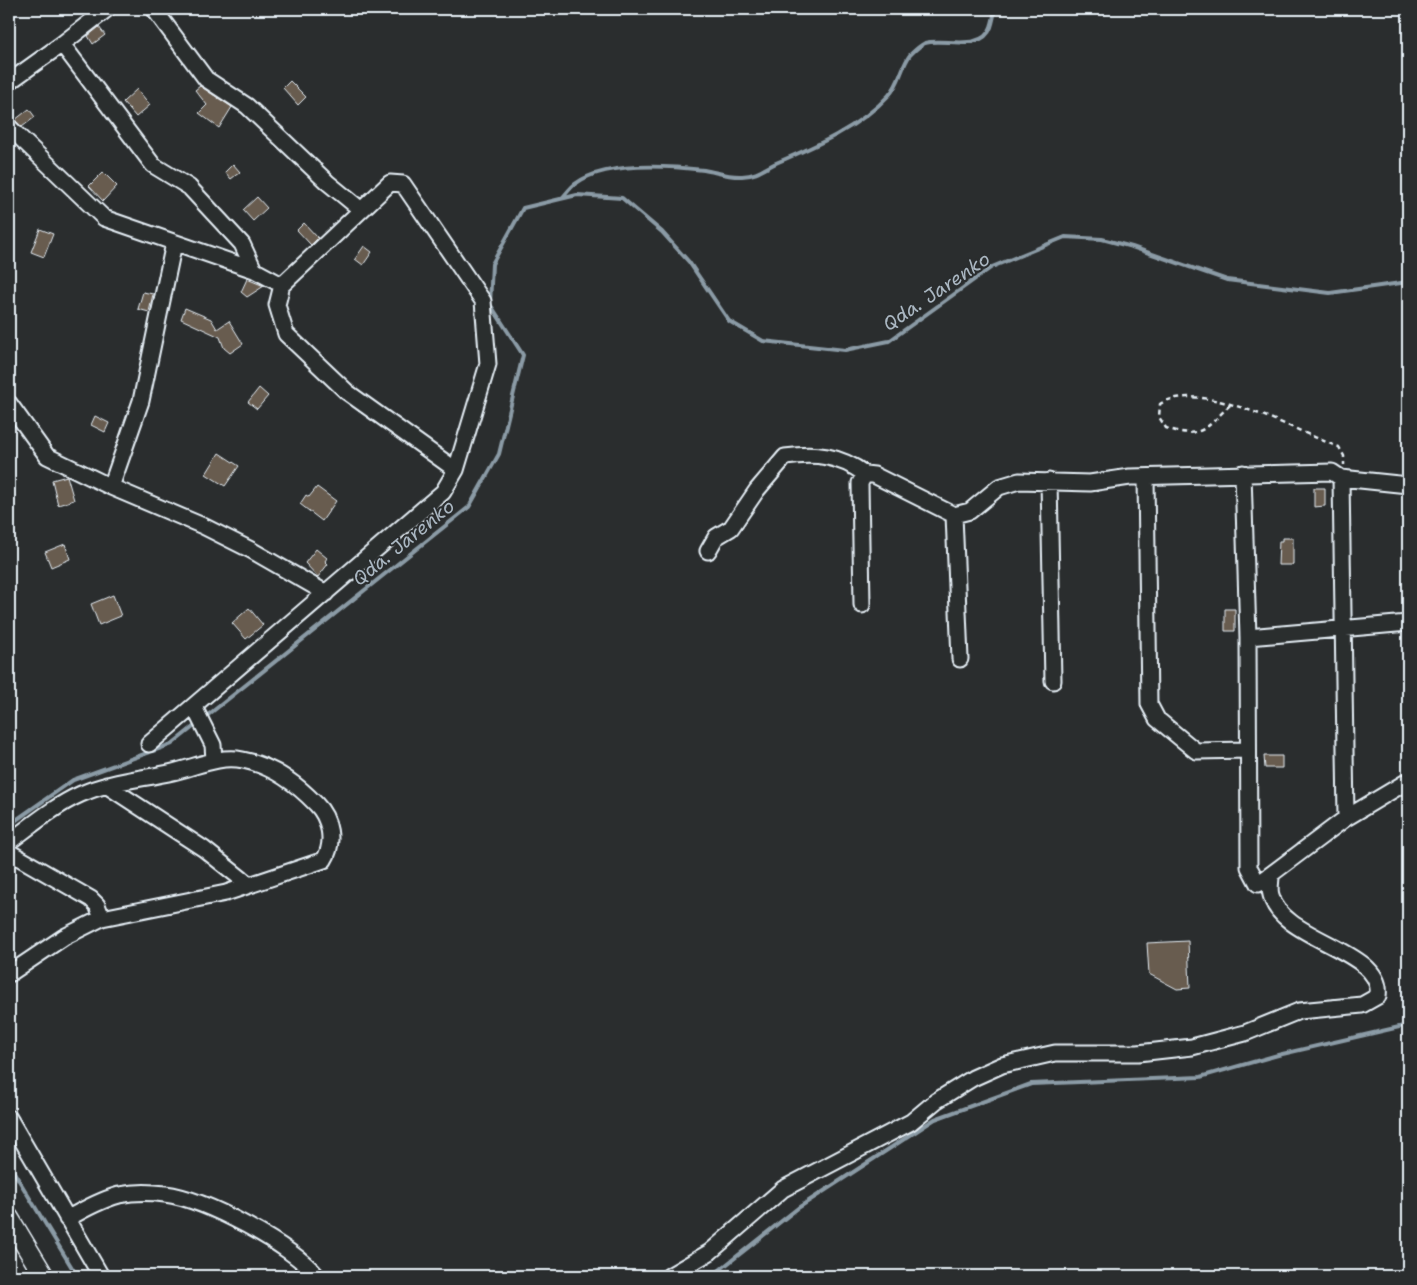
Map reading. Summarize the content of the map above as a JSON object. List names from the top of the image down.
{
  "water": ["Qda. Jarenko"]
}
